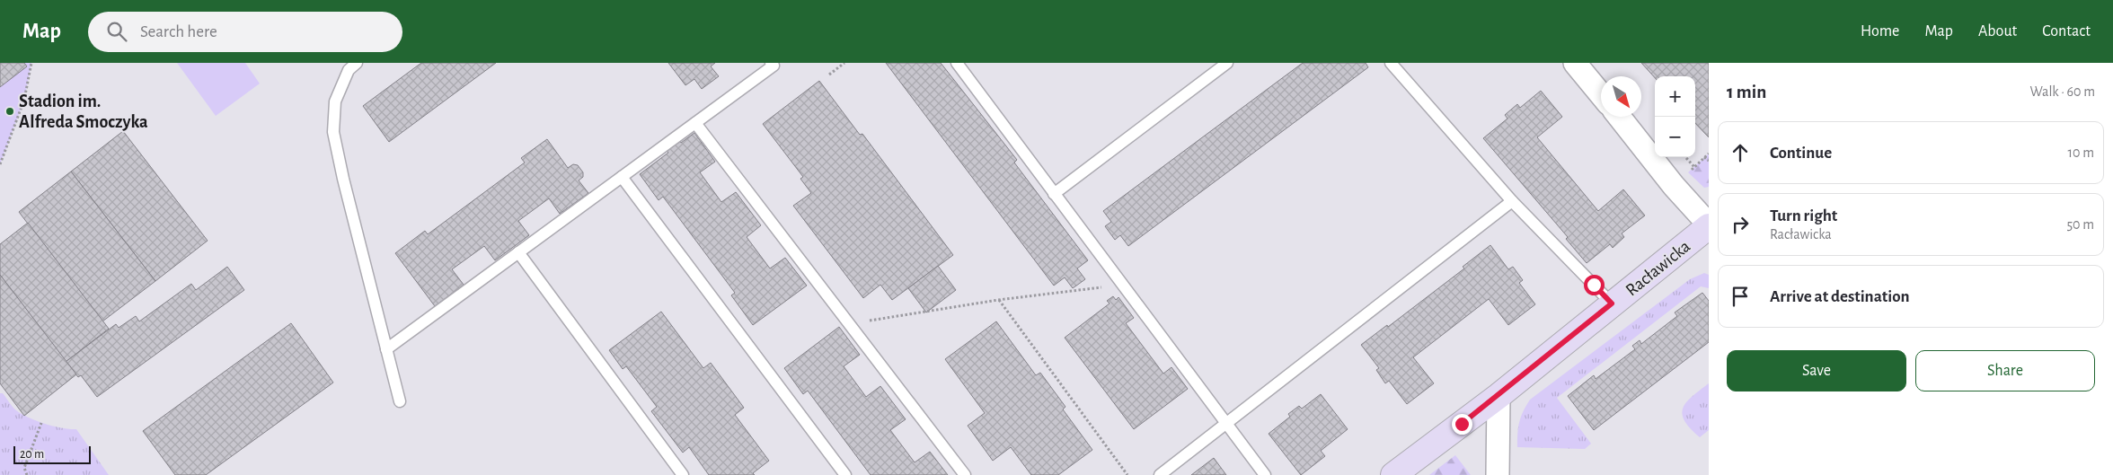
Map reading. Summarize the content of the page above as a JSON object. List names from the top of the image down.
{
  "streets": {
    "street": ["Racławicka"]
  },
  "places": ["Stadion im. Alfreda Smoczyka"],
  "scale_bar": "20 m",
  "north": "bottom right",
  "page": {
    "header": "Map",
    "search": "Search here",
    "nav": [
      "Home",
      "Map",
      "About",
      "Contact"
    ],
    "heading": ["1 min", "Walk · 60 m"],
    "map_buttons": ["+", "−"],
    "list": [
      ["Continue", "10 m"],
      ["Turn right", "Racławicka", "50 m"],
      "Arrive at destination"
    ],
    "buttons": ["Save", "Share"],
    "scale": "20 m"
  }
}
